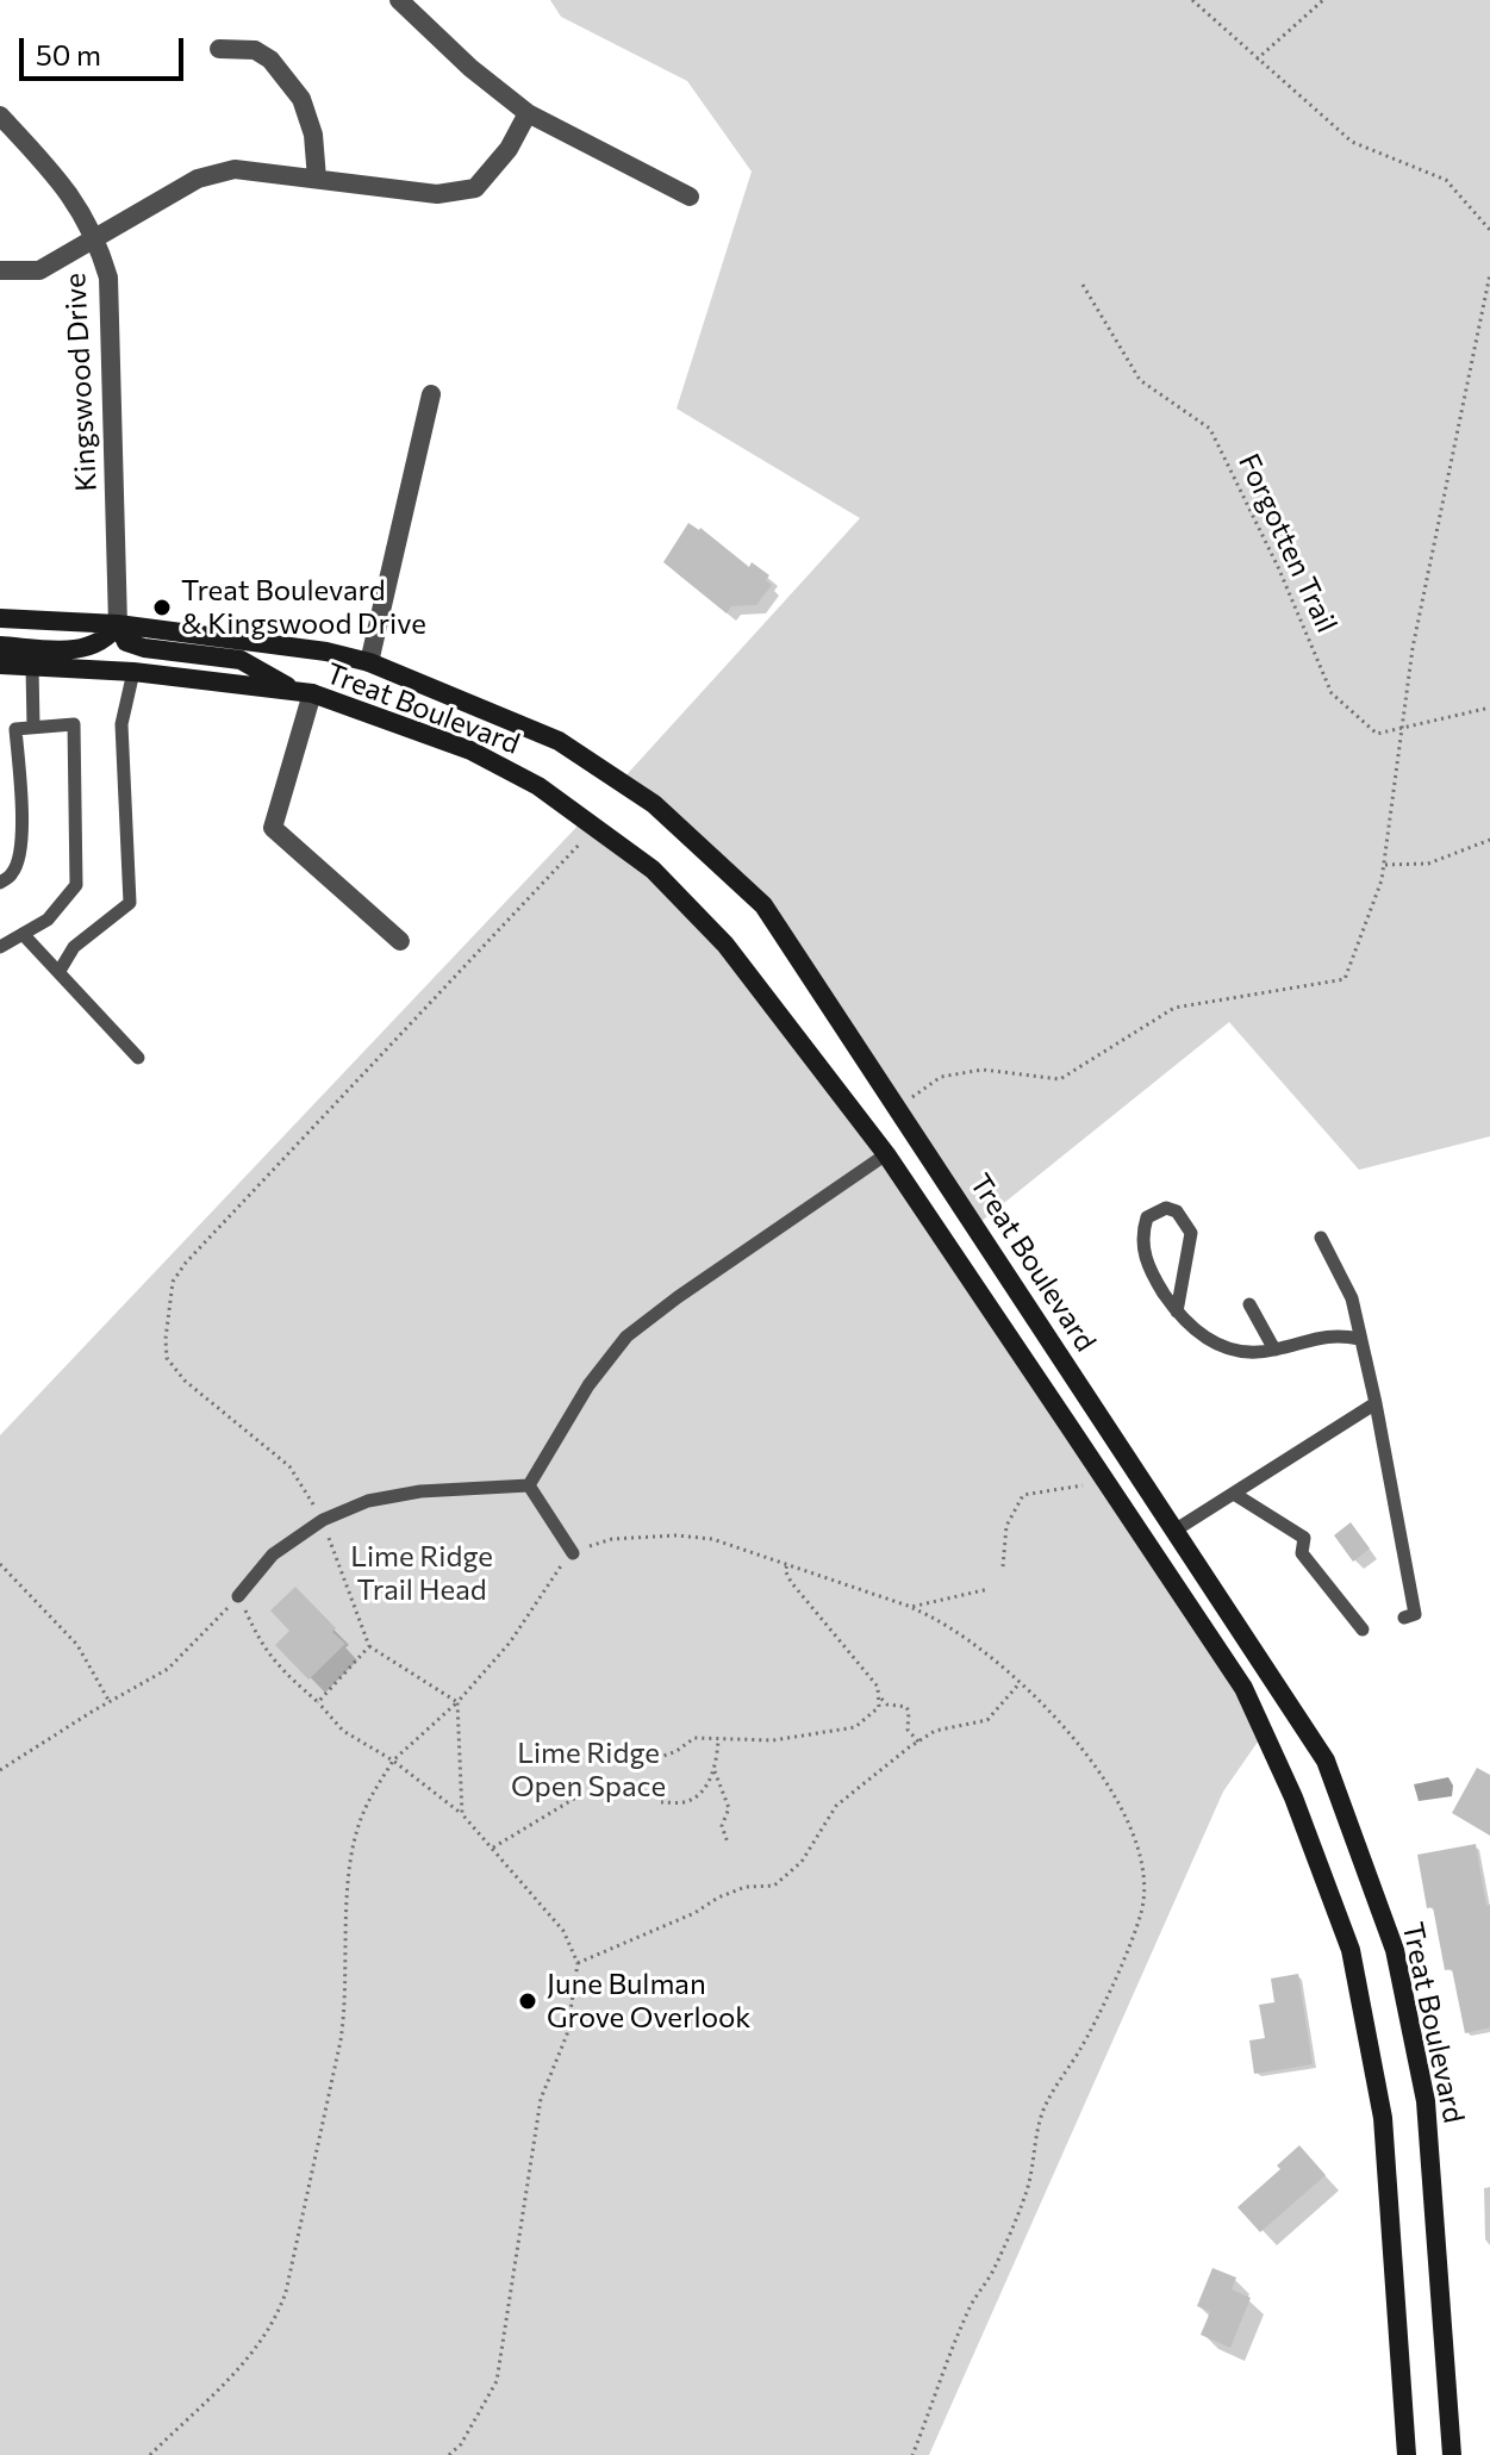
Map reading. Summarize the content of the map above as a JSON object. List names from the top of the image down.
{
  "streets": {
    "main road": ["Treat Boulevard"],
    "street": ["Kingswood Drive"],
    "path": ["Forgotten Trail"]
  },
  "crossings": [
    ["Kingswood Drive", "Treat Boulevard"]
  ],
  "parks": ["Lime Ridge Trail Head", "Lime Ridge Open Space"],
  "places": ["Treat Boulevard & Kingswood Drive", "June Bulman Grove Overlook"],
  "scale_bar": "50 m"
}
